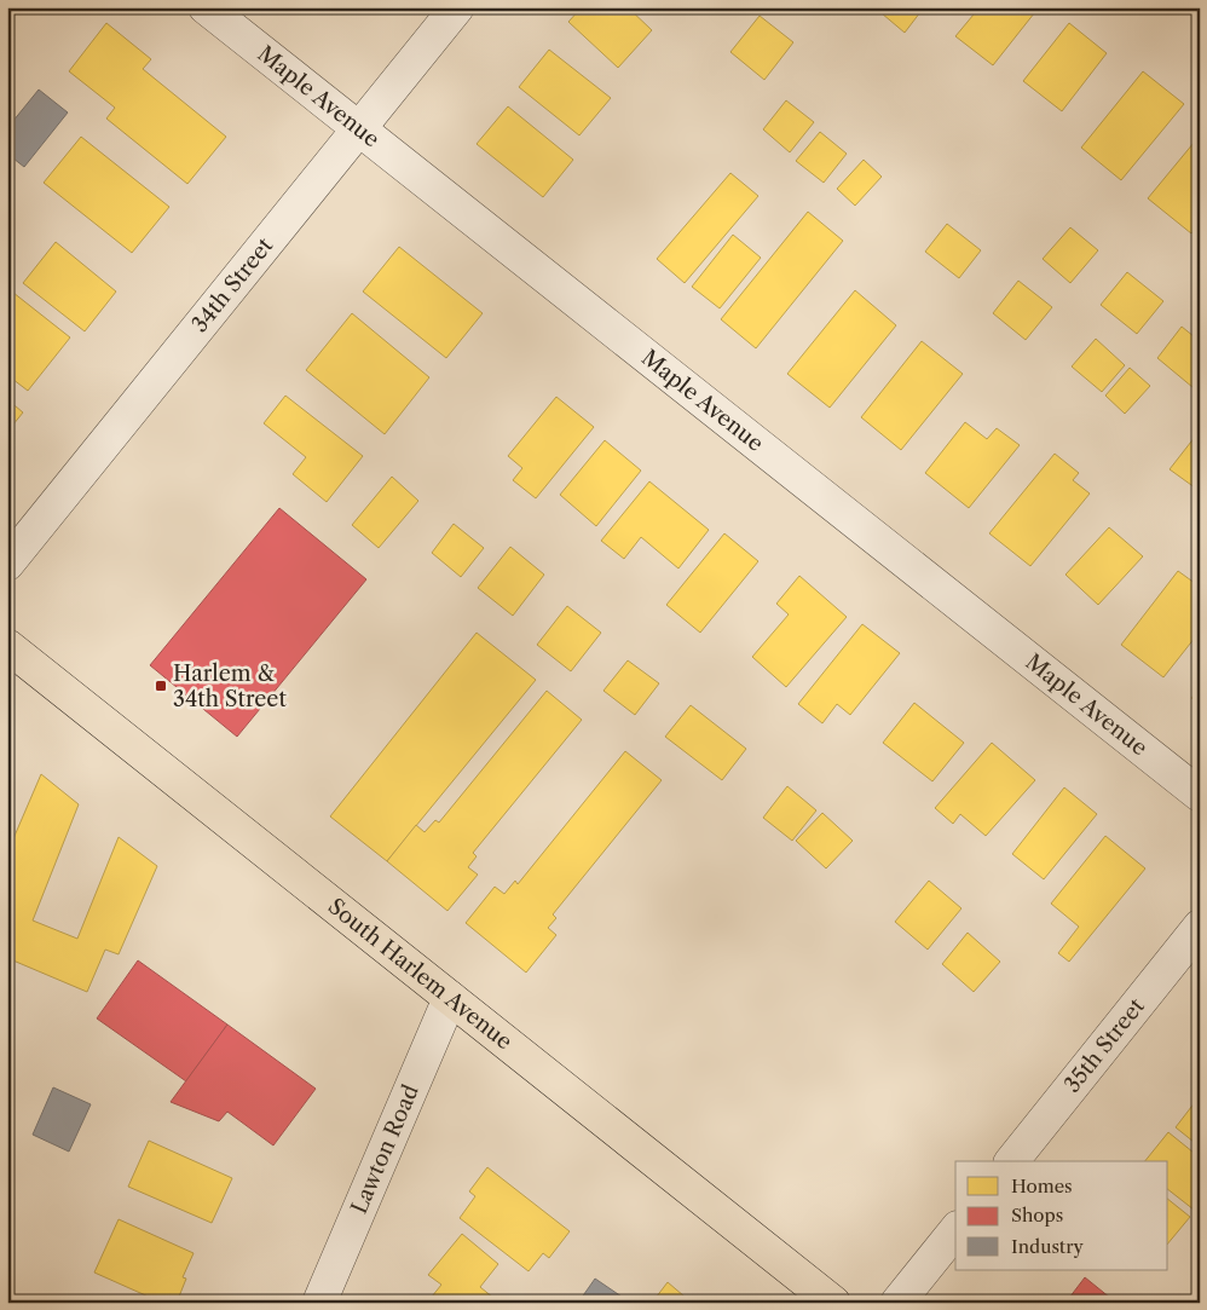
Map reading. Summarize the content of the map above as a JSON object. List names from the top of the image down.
{
  "streets": {
    "main road": ["South Harlem Avenue"],
    "street": [
      "Maple Avenue",
      "34th Street",
      "35th Street",
      "Lawton Road"
    ]
  },
  "crossings": [
    ["Maple Avenue", "34th Street"],
    ["South Harlem Avenue", "Lawton Road"]
  ],
  "places": {
    "transit": ["Harlem & 34th Street"]
  },
  "legend": ["Homes", "Shops", "Industry"]
}
